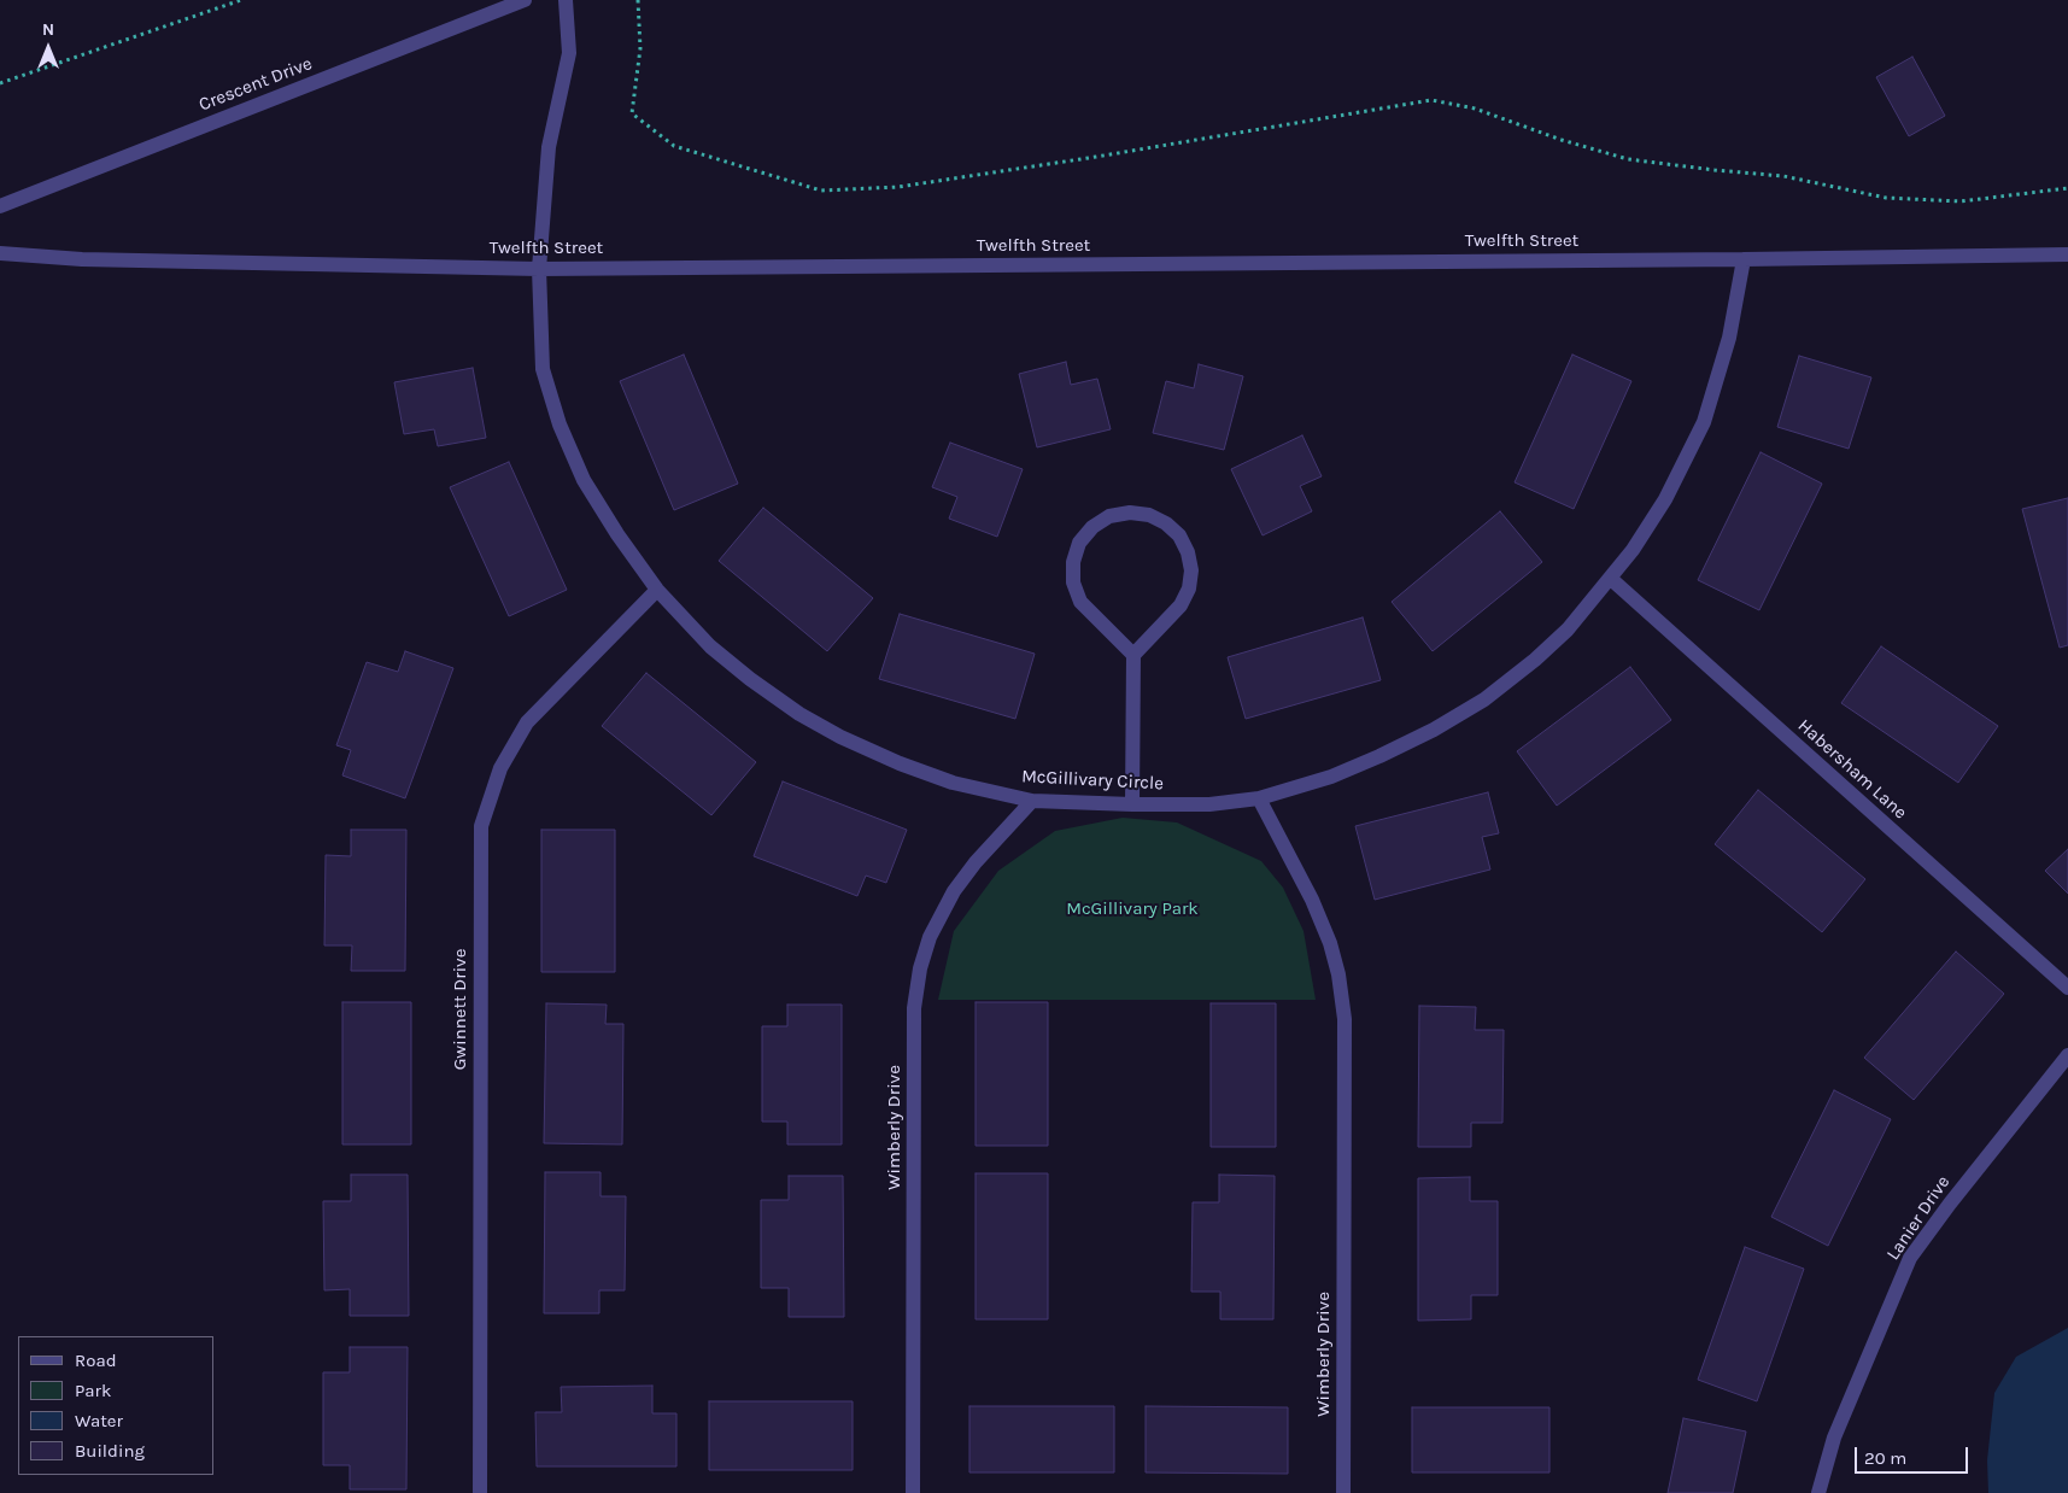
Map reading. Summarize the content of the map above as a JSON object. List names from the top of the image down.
{
  "streets": {
    "street": [
      "Crescent Drive",
      "Twelfth Street",
      "Habersham Lane",
      "McGillivary Circle",
      "Gwinnett Drive",
      "Wimberly Drive",
      "Lanier Drive"
    ]
  },
  "crossings": [
    ["Twelfth Street", "McGillivary Circle"],
    ["Habersham Lane", "McGillivary Circle"],
    ["McGillivary Circle", "Gwinnett Drive"],
    ["McGillivary Circle", "Wimberly Drive"]
  ],
  "parks": ["McGillivary Park"],
  "legend": [
    "Road",
    "Park",
    "Water",
    "Building"
  ],
  "scale_bar": "20 m",
  "north": "top"
}
